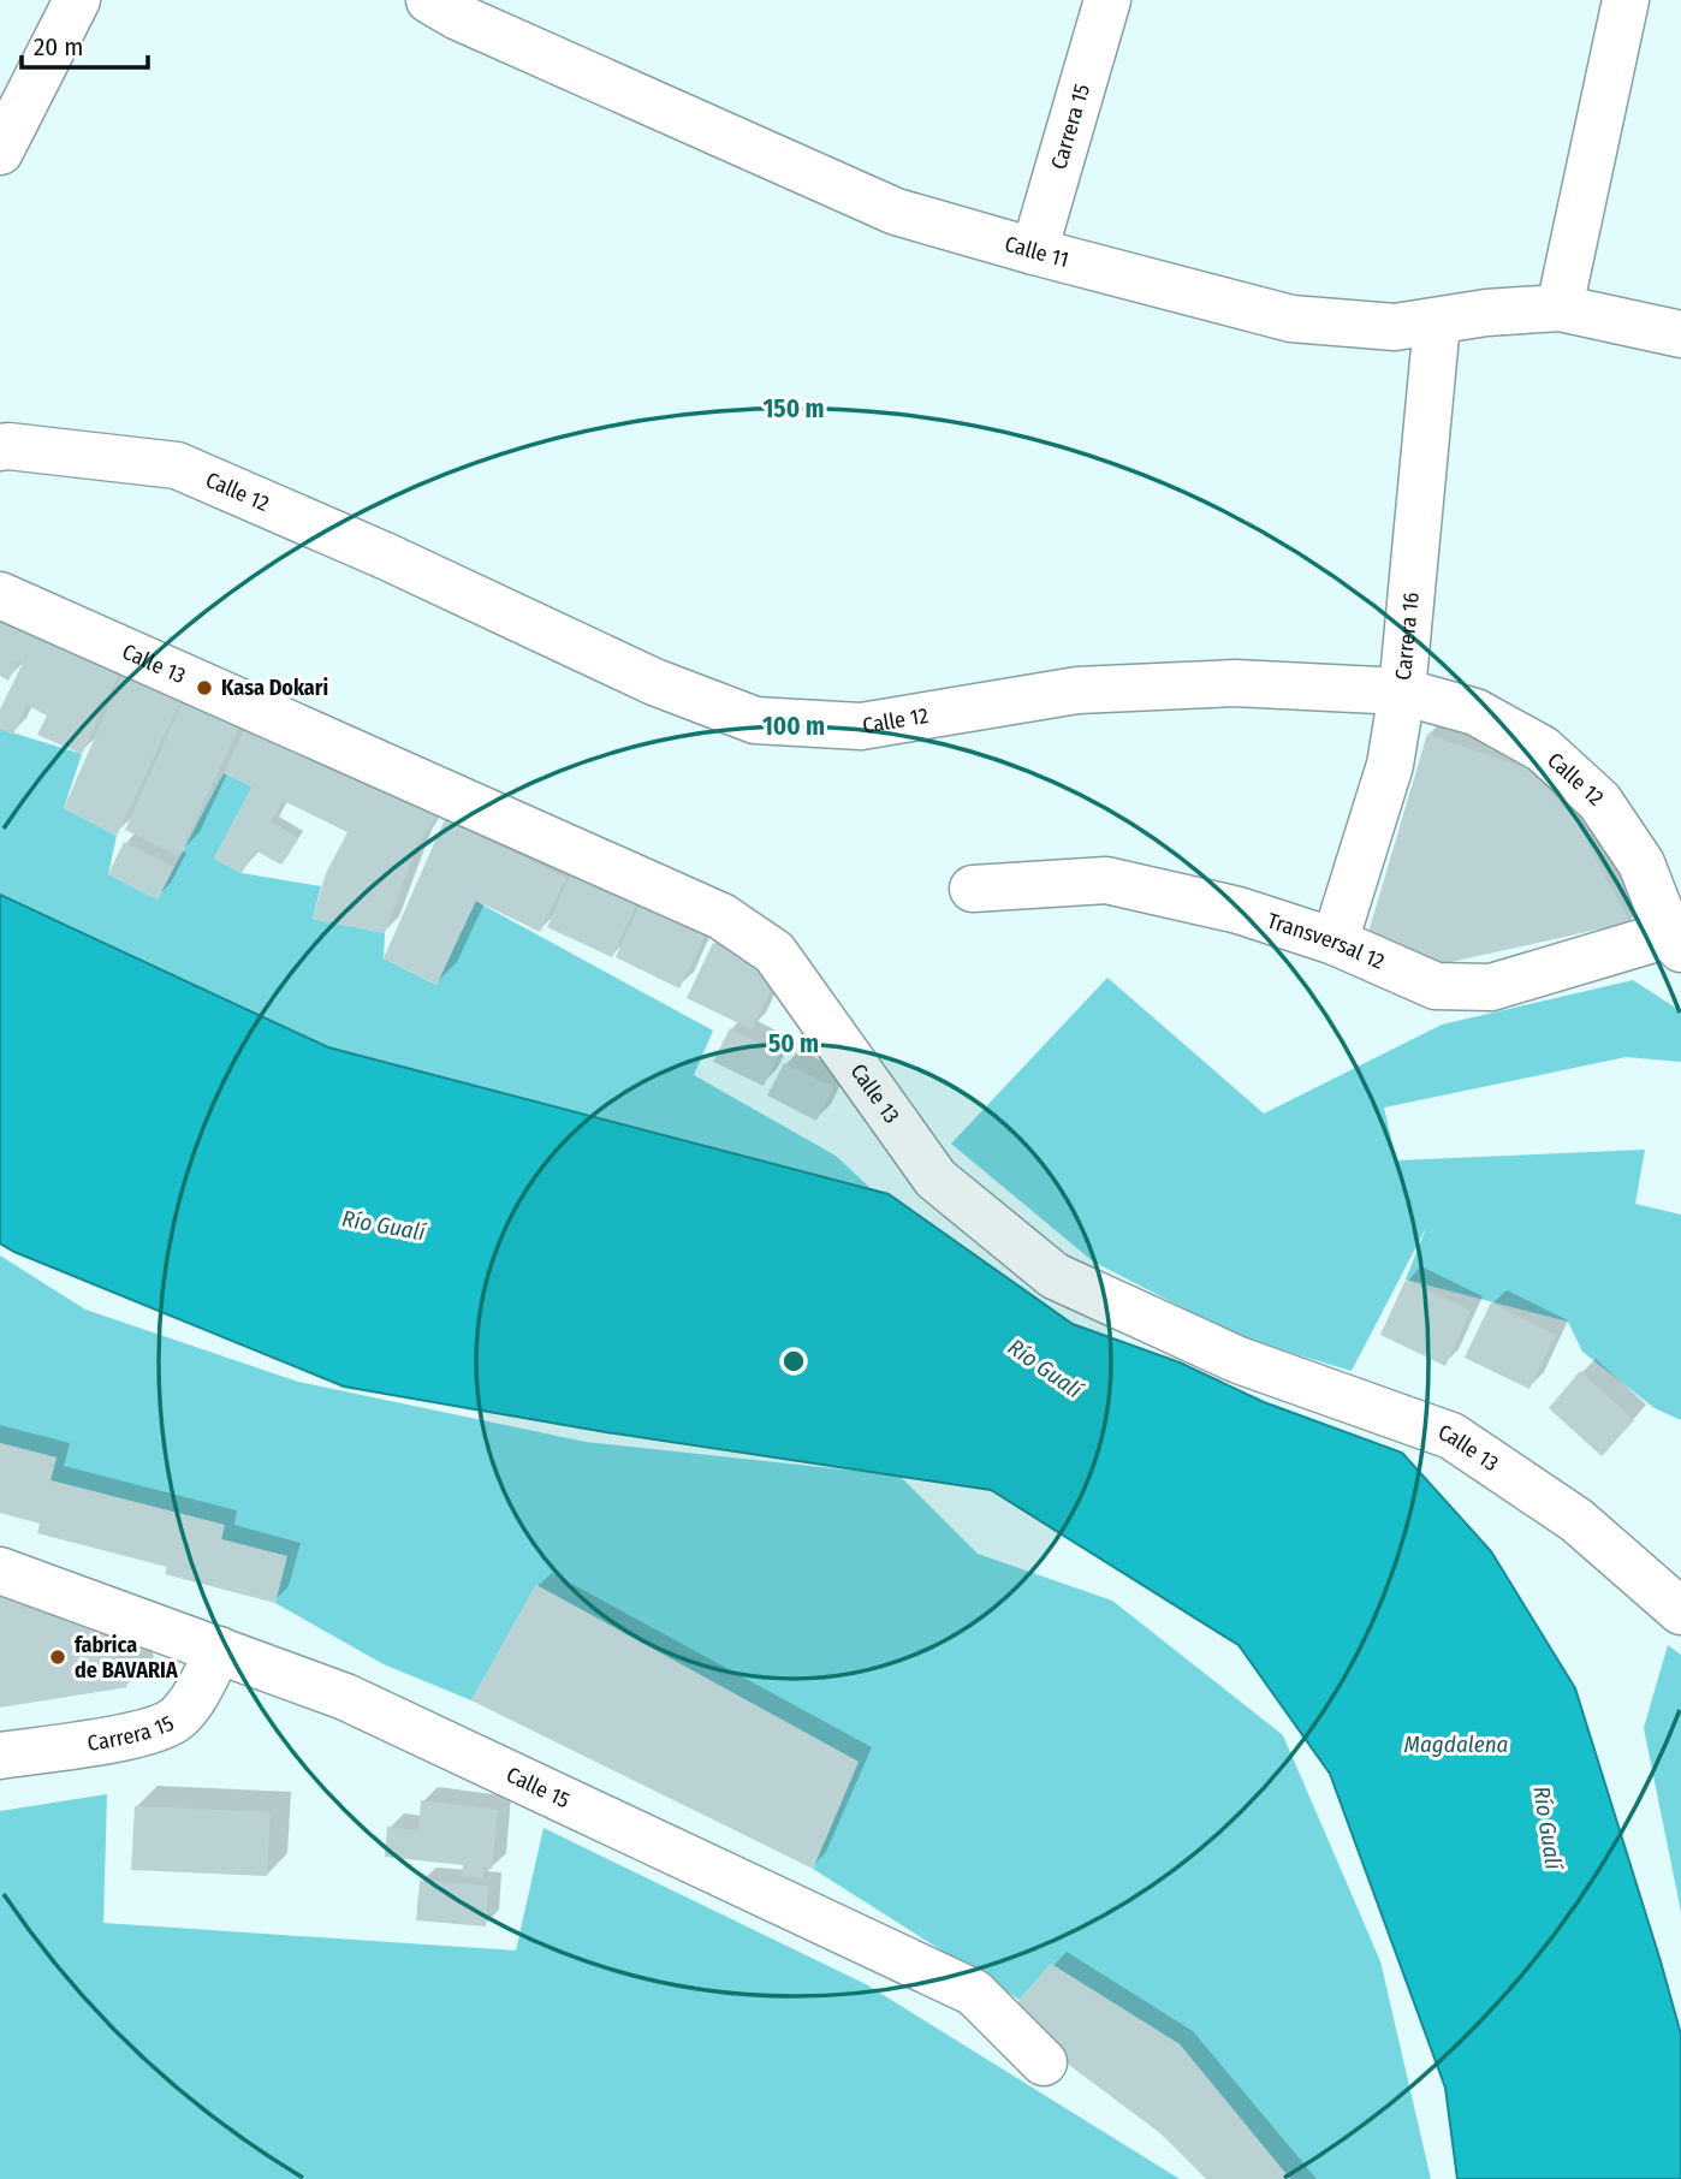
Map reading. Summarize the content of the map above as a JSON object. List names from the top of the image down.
{
  "streets": {
    "street": [
      "Carrera 15",
      "Calle 11",
      "Calle 12",
      "Carrera 16",
      "Calle 13",
      "Transversal 12",
      "Calle 15"
    ]
  },
  "crossings": [
    ["Carrera 15", "Calle 11"],
    ["Carrera 15", "Calle 15"],
    ["Calle 11", "Carrera 16"],
    ["Calle 12", "Carrera 16"],
    ["Calle 12", "Transversal 12"],
    ["Carrera 16", "Transversal 12"]
  ],
  "water": ["Río Gualí", "Magdalena"],
  "places": ["Kasa Dokari", "fabrica de BAVARIA"],
  "scale_bar": "20 m",
  "rings": ["150 m", "100 m", "50 m"]
}
